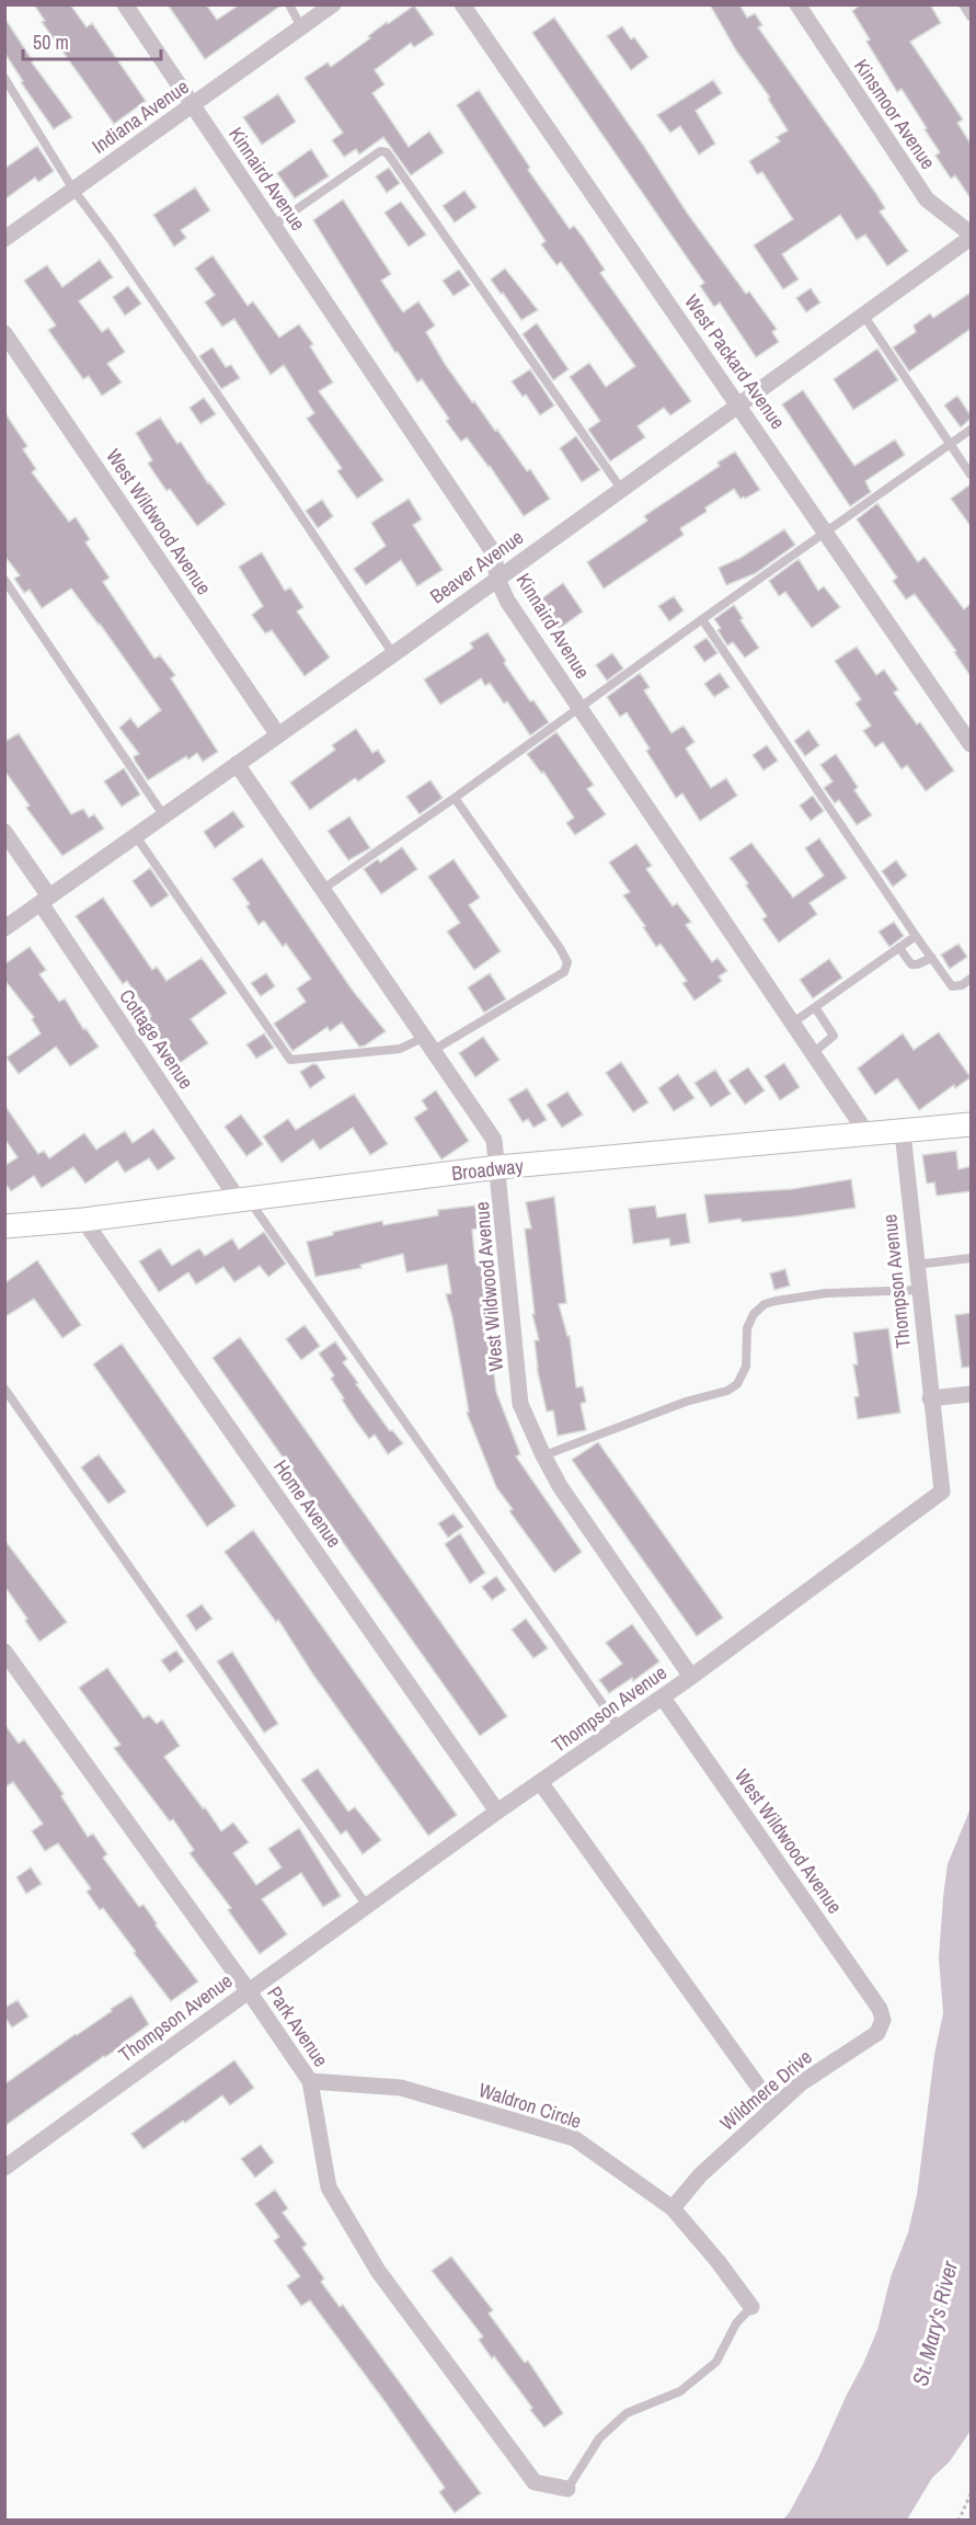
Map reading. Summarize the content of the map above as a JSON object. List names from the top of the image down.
{
  "streets": {
    "main road": ["Broadway"],
    "street": [
      "Kinsmoor Avenue",
      "Indiana Avenue",
      "Kinnaird Avenue",
      "West Packard Avenue",
      "West Wildwood Avenue",
      "Beaver Avenue",
      "Cottage Avenue",
      "Thompson Avenue",
      "Home Avenue",
      "Park Avenue",
      "Wildmere Drive",
      "Waldron Circle"
    ]
  },
  "crossings": [
    ["Kinsmoor Avenue", "Beaver Avenue"],
    ["Indiana Avenue", "Kinnaird Avenue"],
    ["Kinnaird Avenue", "Beaver Avenue"],
    ["Kinnaird Avenue", "Broadway"],
    ["West Packard Avenue", "Beaver Avenue"],
    ["West Wildwood Avenue", "Beaver Avenue"],
    ["West Wildwood Avenue", "Broadway"],
    ["West Wildwood Avenue", "Thompson Avenue"],
    ["West Wildwood Avenue", "Wildmere Drive"],
    ["Beaver Avenue", "Cottage Avenue"],
    ["Cottage Avenue", "Broadway"],
    ["Broadway", "Thompson Avenue"],
    ["Broadway", "Home Avenue"],
    ["Thompson Avenue", "Home Avenue"],
    ["Thompson Avenue", "Park Avenue"],
    ["Park Avenue", "Waldron Circle"],
    ["Wildmere Drive", "Waldron Circle"]
  ],
  "water": ["St. Mary's River"],
  "scale_bar": "50 m"
}
